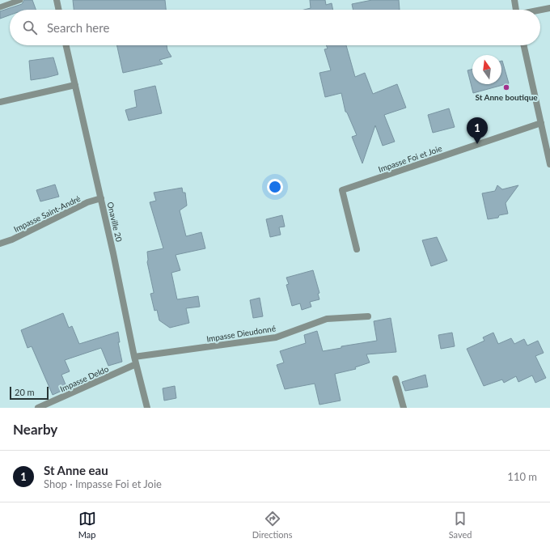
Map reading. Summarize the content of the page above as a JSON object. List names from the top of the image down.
{
  "streets": {
    "street": [
      "Impasse Foi et Joie",
      "Impasse Saint-André",
      "Onaville 20",
      "Impasse Dieudonné",
      "Impasse Deldo"
    ]
  },
  "crossings": [
    ["Impasse Saint-André", "Onaville 20"],
    ["Onaville 20", "Impasse Dieudonné"],
    ["Onaville 20", "Impasse Deldo"]
  ],
  "places": ["St Anne boutique"],
  "scale_bar": "20 m",
  "north": "top",
  "page": {
    "search": "Search here",
    "pins": "1",
    "scale": "20 m",
    "heading": "Nearby",
    "list": [
      {
        "mark": "1",
        "name": "St Anne eau",
        "note": "Shop · Impasse Foi et Joie",
        "value": "110 m"
      }
    ],
    "nav": ["Map", "Directions", "Saved"]
  }
}
